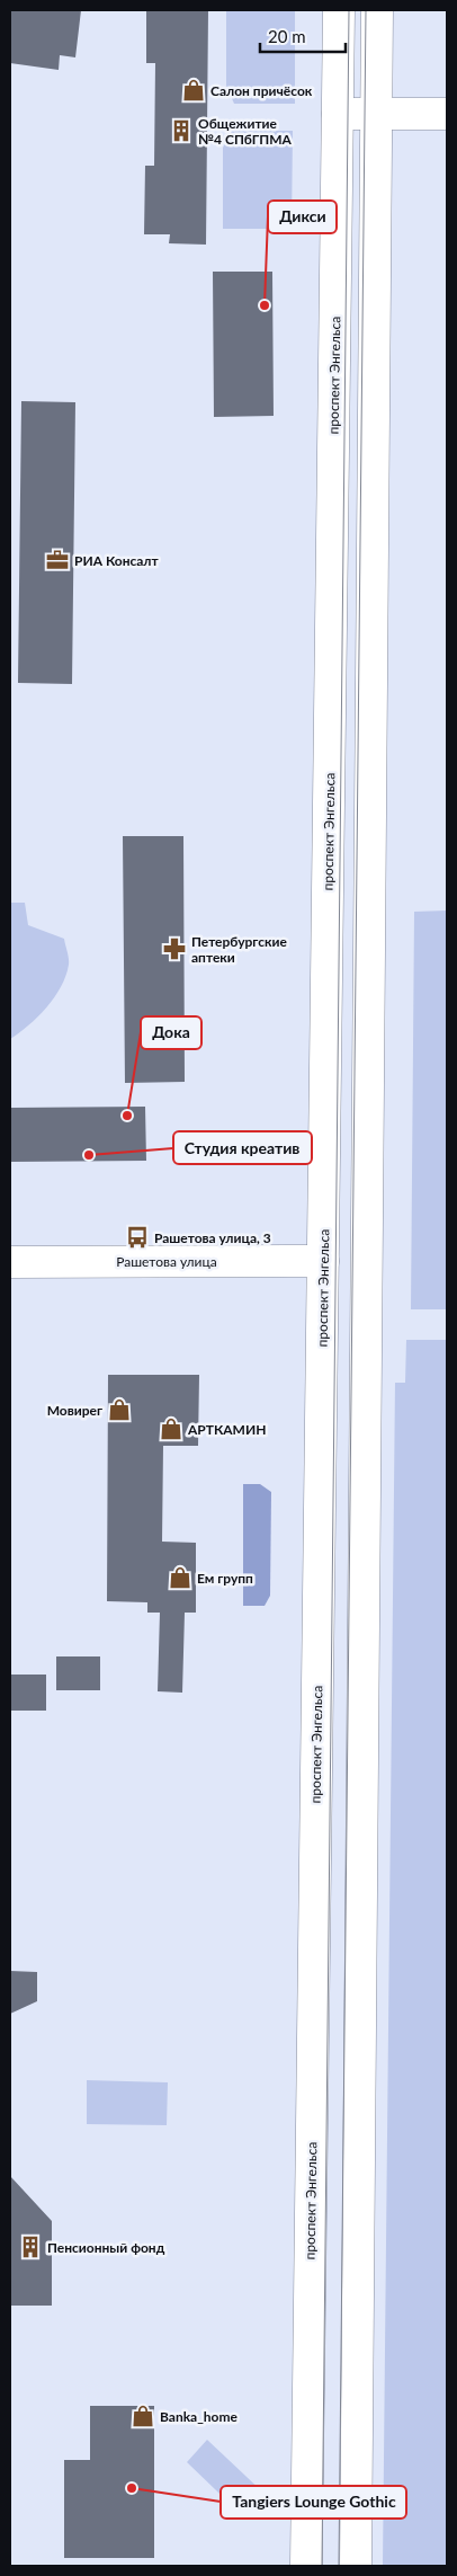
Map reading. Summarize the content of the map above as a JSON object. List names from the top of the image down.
{
  "streets": {
    "main road": ["проспект Энгельса", "Рашетова улица"]
  },
  "crossings": [
    ["проспект Энгельса", "Рашетова улица"]
  ],
  "places": {
    "shop": [
      "Салон причёсок",
      "Мовирег",
      "АРТКАМИН",
      "Ем групп",
      "Banka_home"
    ],
    "building": ["Общежитие №4 СПбГПМА", "Пенсионный фонд"],
    "other": [
      "Дикси",
      "Дока",
      "Студия креатив",
      "Tangiers Lounge Gothic"
    ],
    "office": ["РИА Консалт"],
    "pharmacy": ["Петербургские аптеки"],
    "bus stop": ["Рашетова улица, 3"]
  },
  "scale_bar": "20 m"
}
